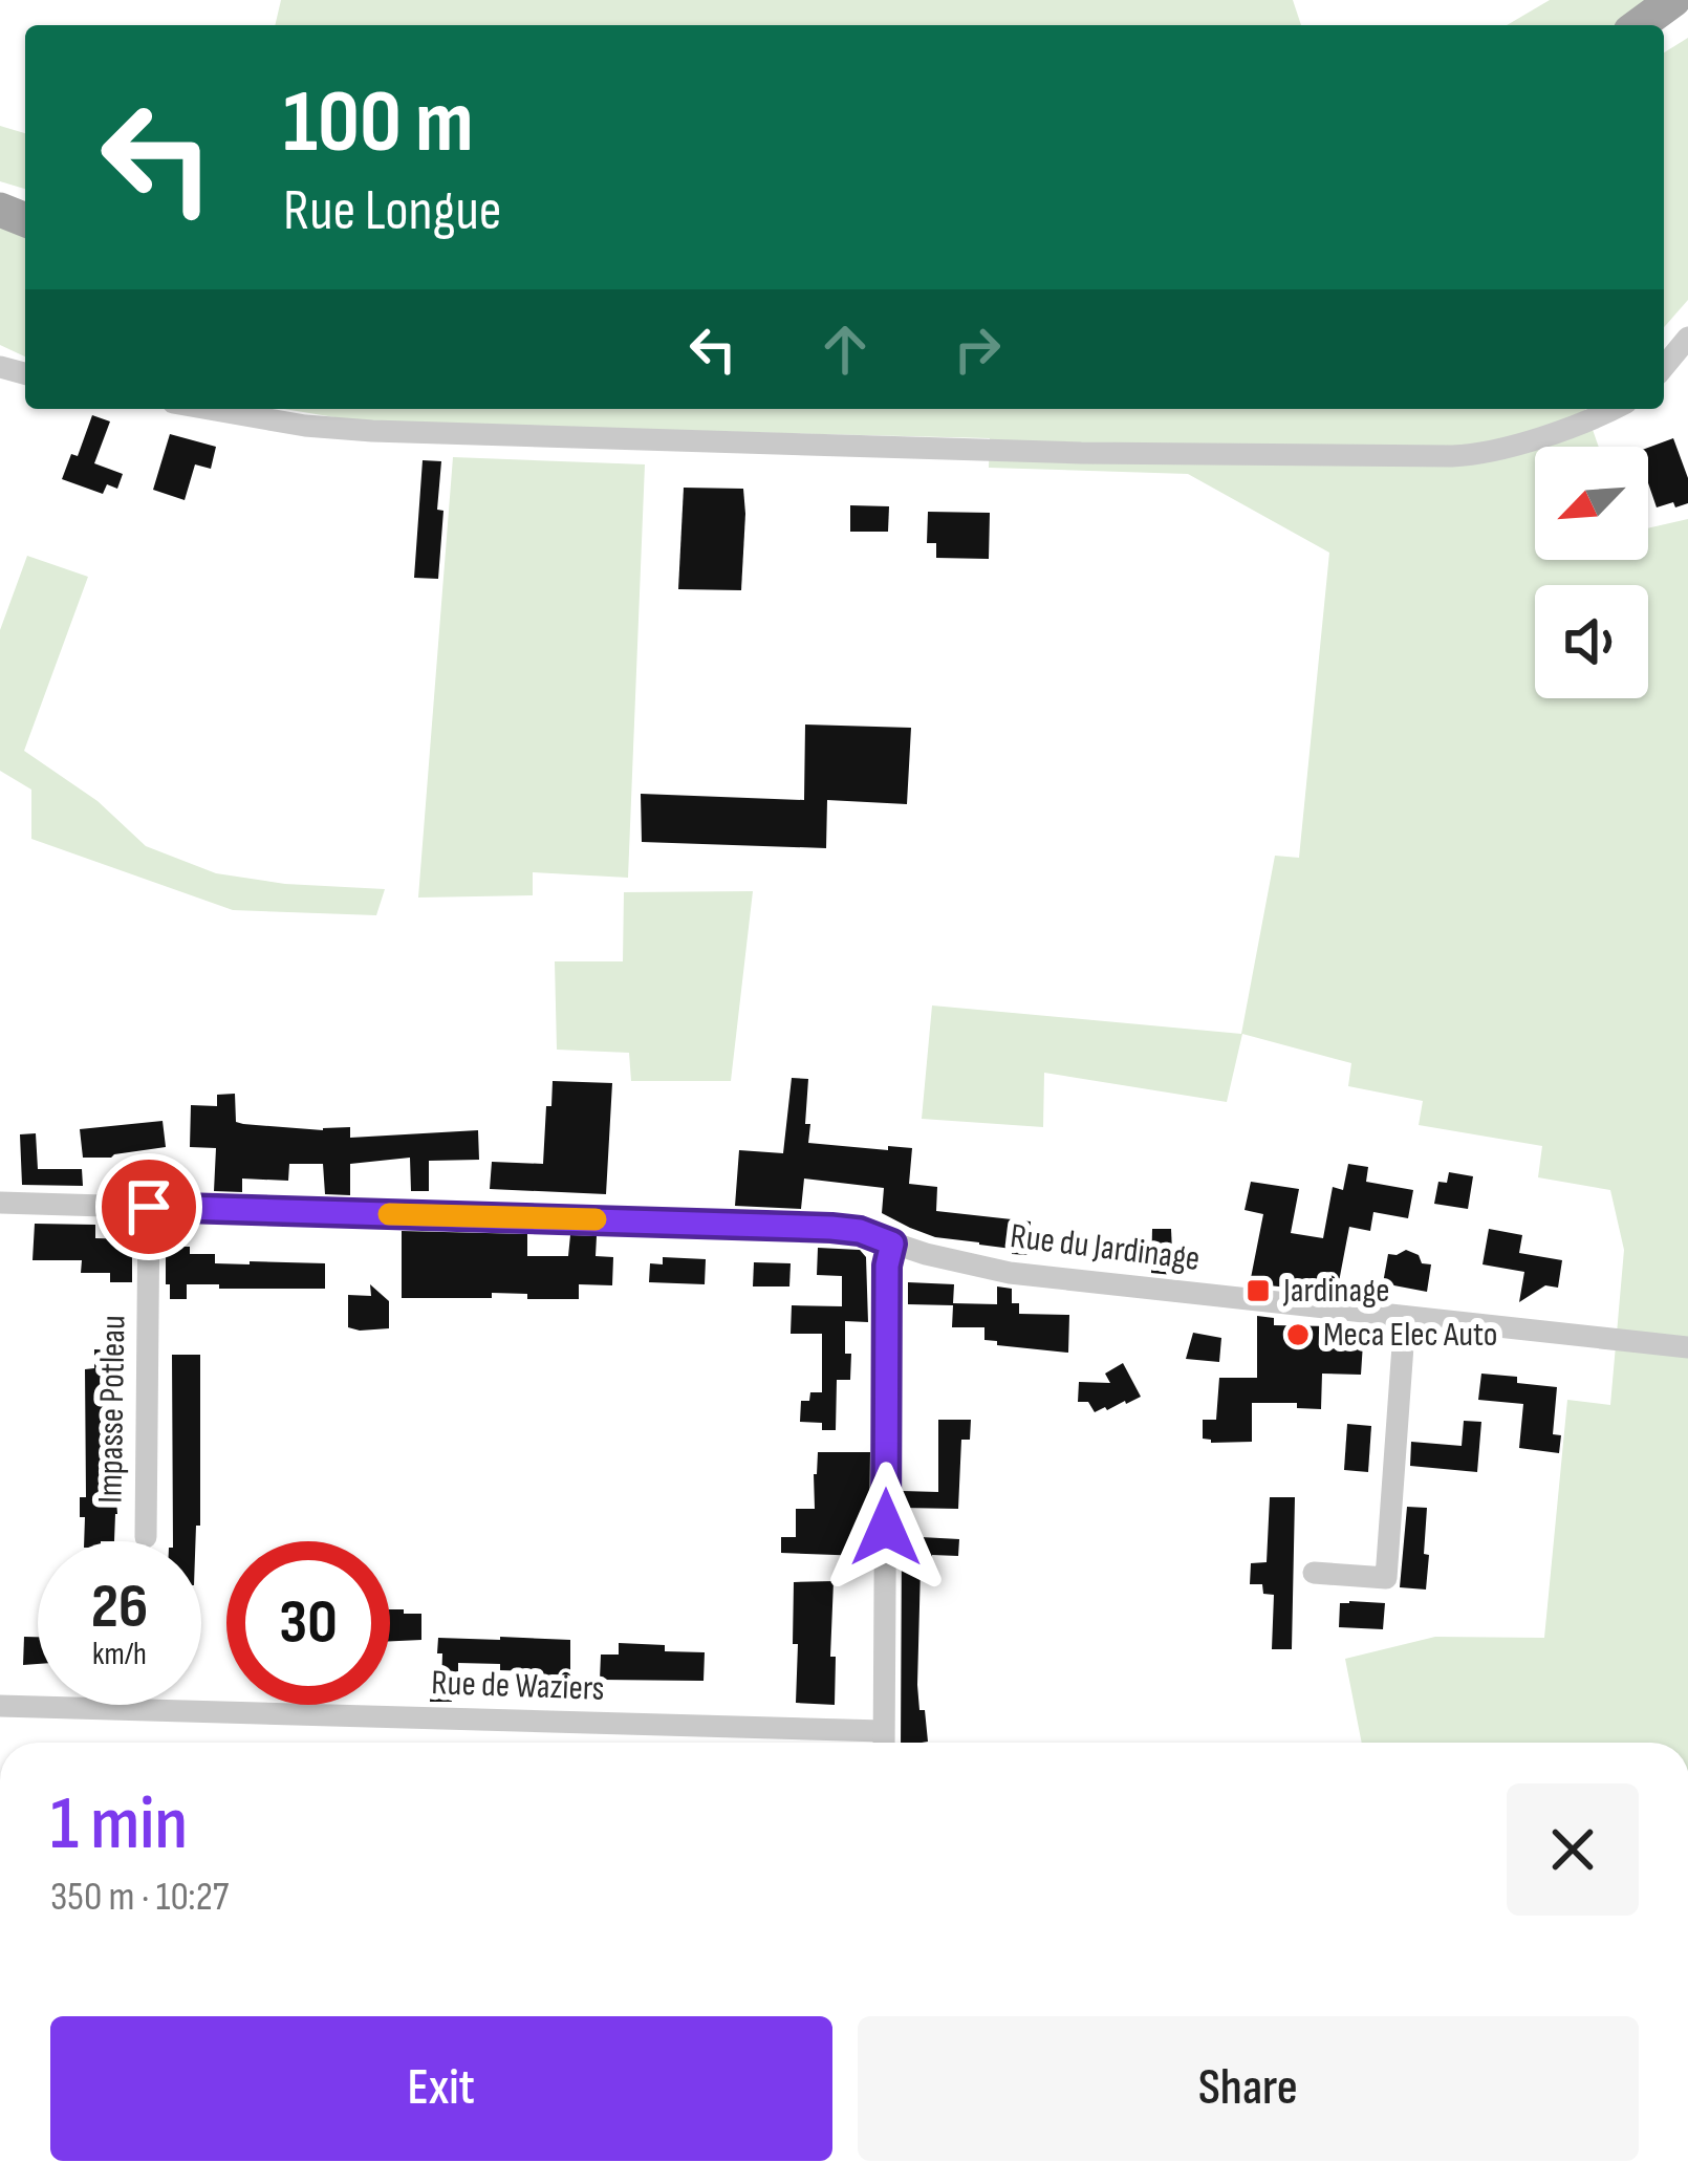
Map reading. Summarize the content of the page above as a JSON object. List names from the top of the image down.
{
  "streets": {
    "street": ["Rue du Jardinage", "Impasse Potleau", "Rue de Waziers"]
  },
  "crossings": [
    ["Rue du Jardinage", "Impasse Potleau"]
  ],
  "places": {
    "transit": ["Jardinage"],
    "other": ["Meca Elec Auto"]
  },
  "north": "bottom left",
  "page": {
    "turn": ["100 m", "Rue Longue"],
    "speed": "26 km/h",
    "limit": "30",
    "heading": ["1 min", "350 m · 10:27"],
    "buttons": ["Exit", "Share"]
  }
}
